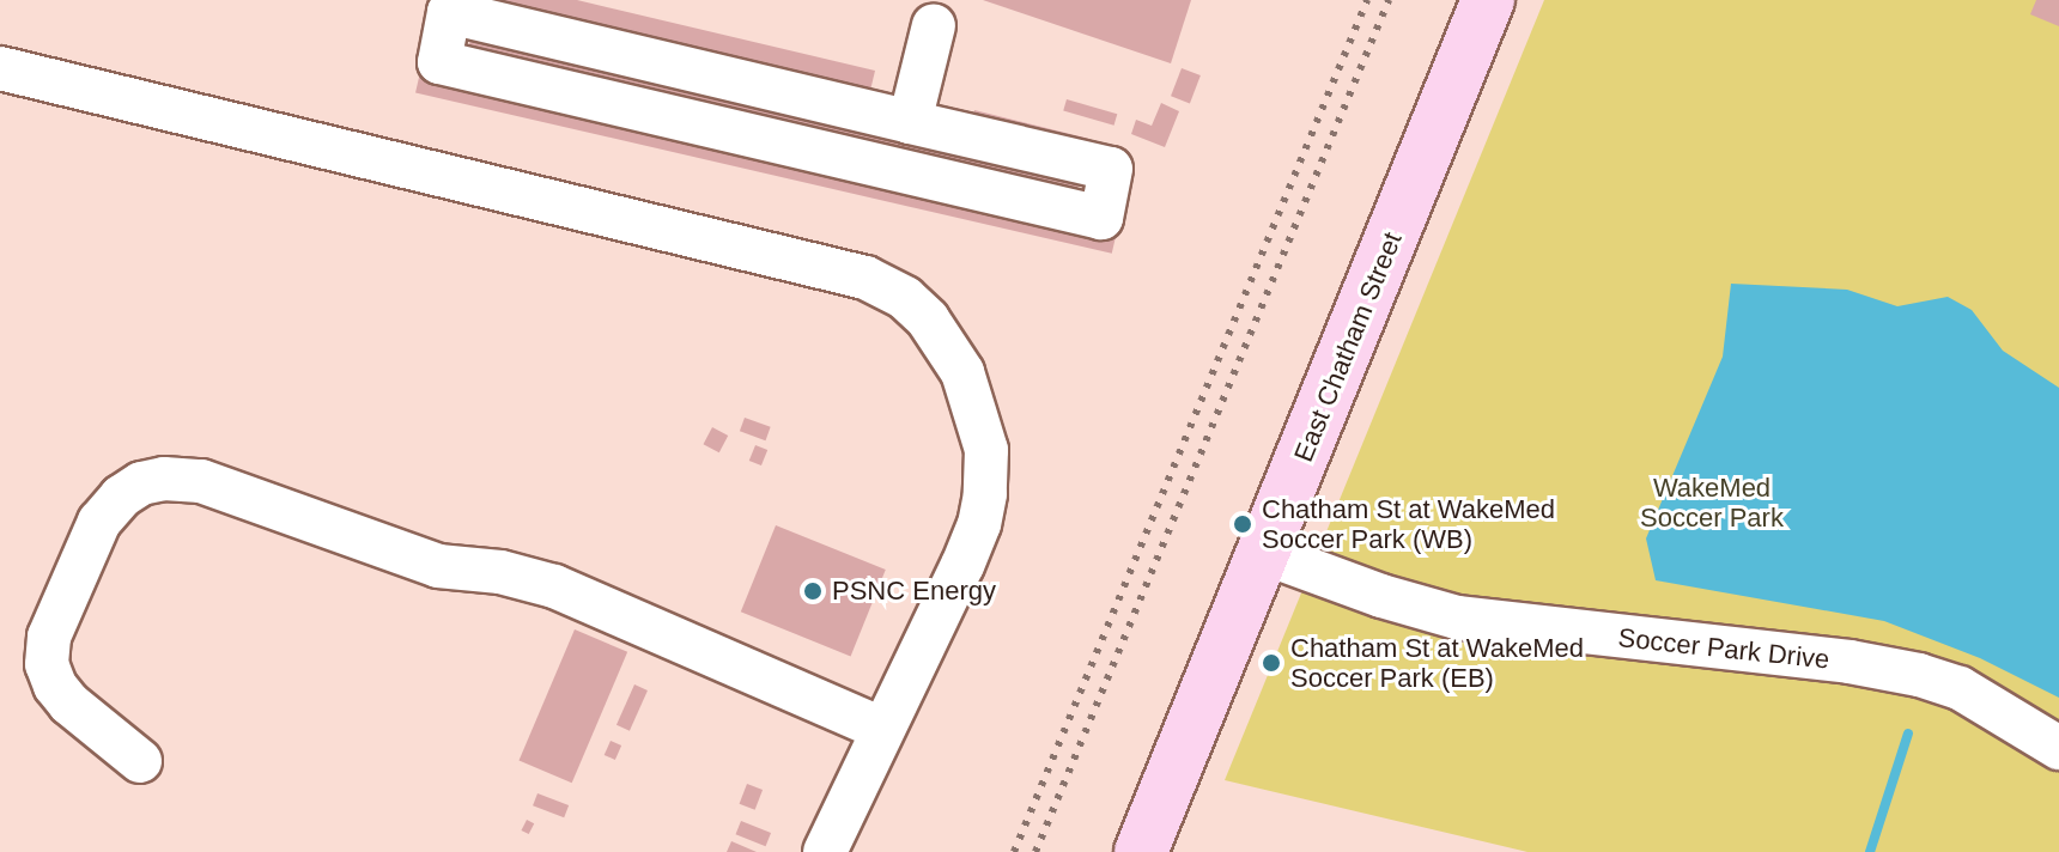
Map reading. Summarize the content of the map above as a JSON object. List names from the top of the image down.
{
  "streets": {
    "main road": ["East Chatham Street"],
    "street": ["Soccer Park Drive"]
  },
  "crossings": [
    ["East Chatham Street", "Soccer Park Drive"]
  ],
  "parks": ["WakeMed Soccer Park"],
  "places": ["Chatham St at WakeMed Soccer Park (WB)", "PSNC Energy", "Chatham St at WakeMed Soccer Park (EB)"]
}
